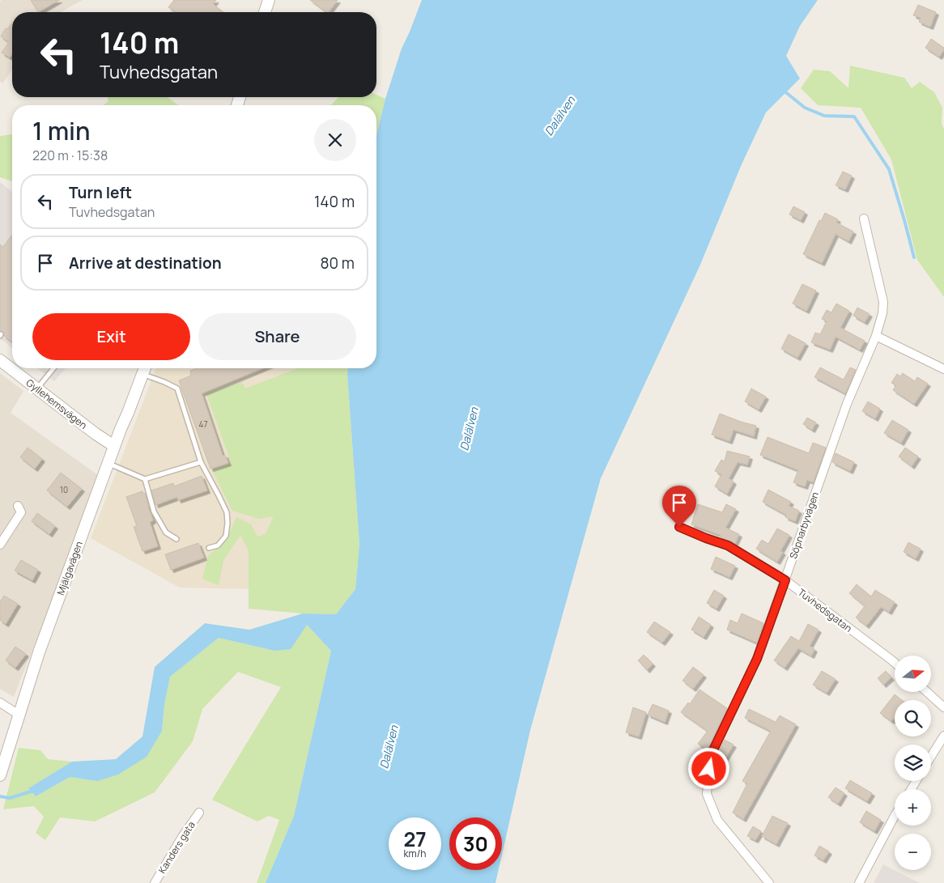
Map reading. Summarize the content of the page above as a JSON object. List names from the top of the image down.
{
  "streets": {
    "street": [
      "Gyllehemsvägen",
      "Söpnarbyvägen",
      "Mjälgavägen",
      "Tuvhedsgatan",
      "Kanders gata"
    ]
  },
  "crossings": [
    ["Gyllehemsvägen", "Mjälgavägen"],
    ["Söpnarbyvägen", "Tuvhedsgatan"]
  ],
  "water": ["Dalälven"],
  "house_numbers": ["47", "10"],
  "north": "right",
  "page": {
    "turn": ["140 m", "Tuvhedsgatan"],
    "heading": ["1 min", "220 m · 15:38"],
    "list": [
      {
        "name": "Turn left",
        "note": "Tuvhedsgatan",
        "value": "140 m"
      },
      {
        "name": "Arrive at destination",
        "value": "80 m"
      }
    ],
    "buttons": ["Exit", "Share"],
    "map_buttons": ["+", "−"],
    "speed": "27 km/h",
    "limit": "30"
  }
}
